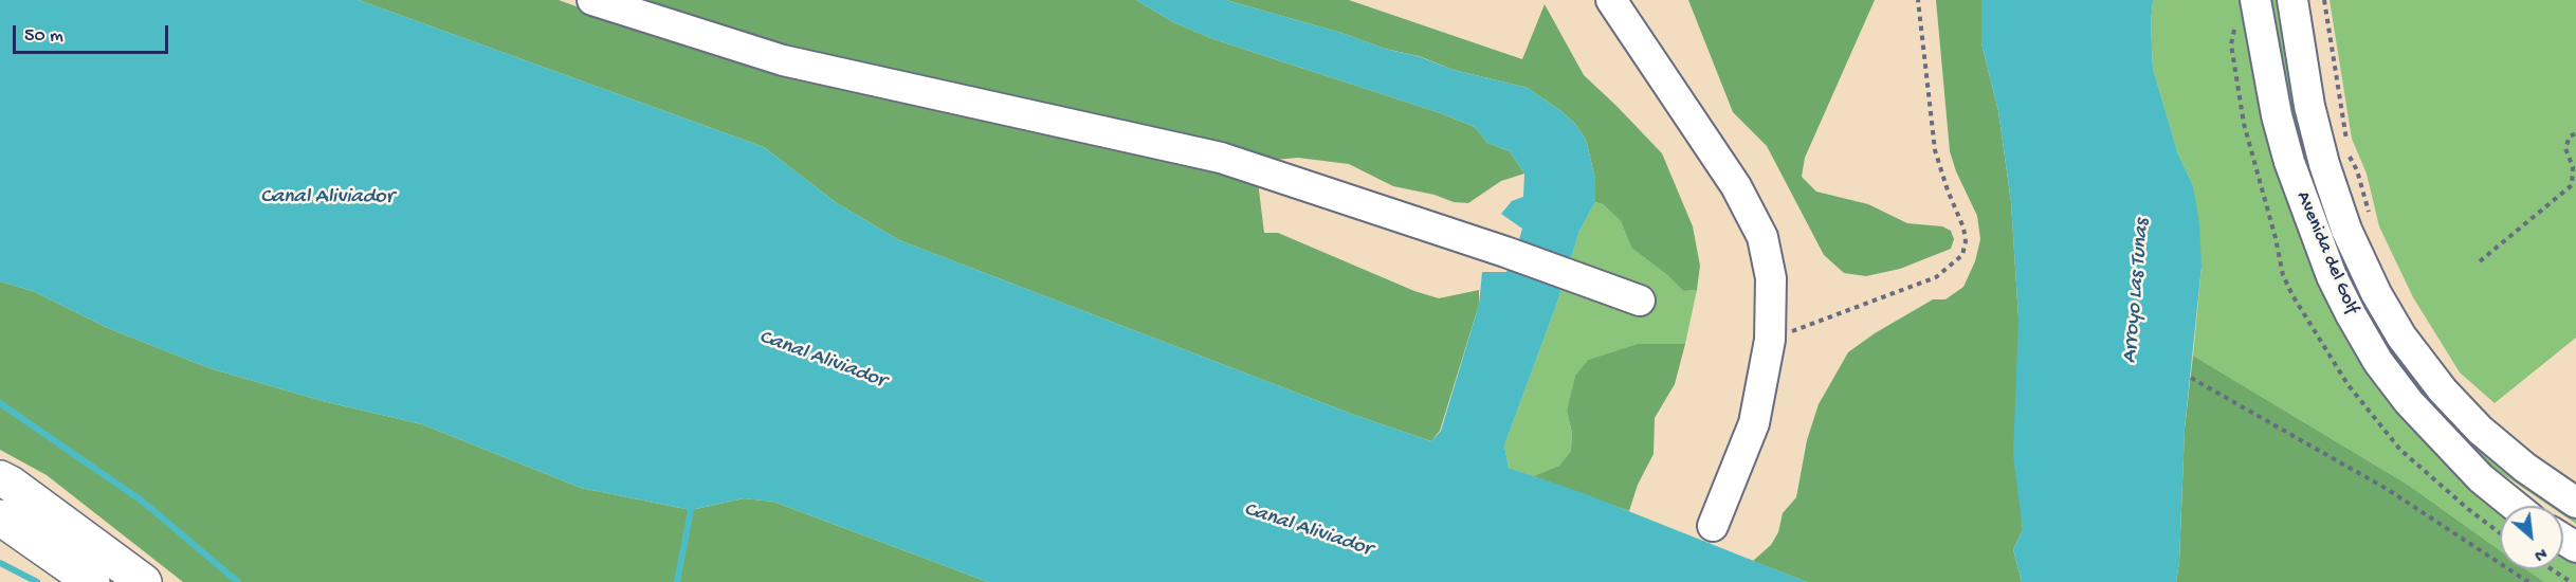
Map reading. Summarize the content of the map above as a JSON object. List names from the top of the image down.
{
  "streets": {
    "street": ["Avenida del Golf"]
  },
  "water": ["Canal Aliviador", "Arroyo Las Tunas"],
  "scale_bar": "50 m",
  "north": "bottom right"
}
